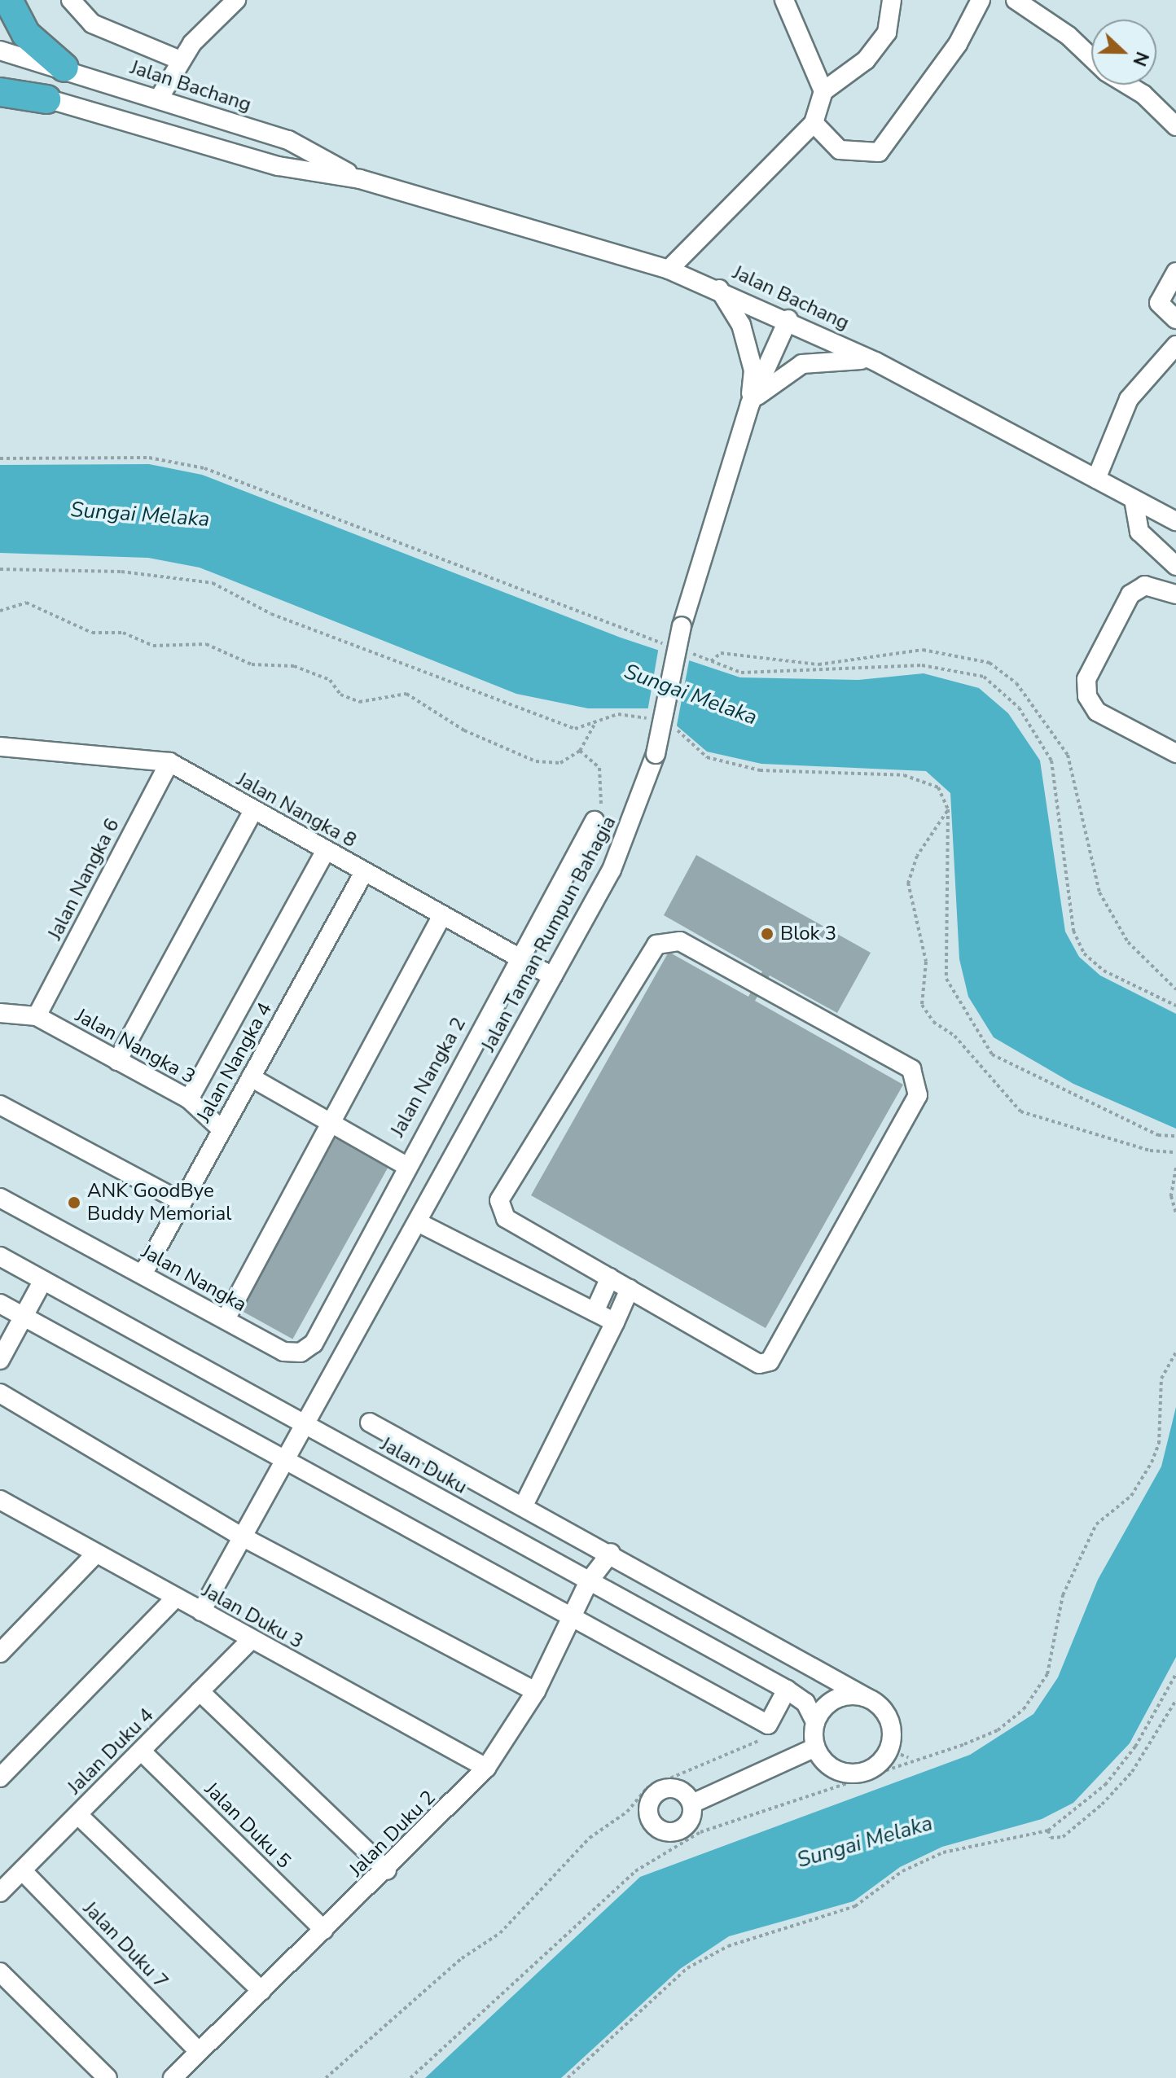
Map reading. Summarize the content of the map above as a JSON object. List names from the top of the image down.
{
  "streets": {
    "street": [
      "Jalan Bachang",
      "Jalan Nangka 8",
      "Jalan Nangka 6",
      "Jalan Taman Rumpun Bahagia",
      "Jalan Nangka 3",
      "Jalan Nangka 4",
      "Jalan Nangka 2",
      "Jalan Nangka",
      "Jalan Duku",
      "Jalan Duku 3",
      "Jalan Duku 4",
      "Jalan Duku 5",
      "Jalan Duku 2",
      "Jalan Duku 7"
    ]
  },
  "crossings": [
    ["Jalan Bachang", "Jalan Taman Rumpun Bahagia"],
    ["Jalan Nangka 8", "Jalan Nangka 6"],
    ["Jalan Nangka 8", "Jalan Taman Rumpun Bahagia"],
    ["Jalan Nangka 8", "Jalan Nangka 4"],
    ["Jalan Nangka 8", "Jalan Nangka 2"],
    ["Jalan Nangka 6", "Jalan Nangka 3"],
    ["Jalan Taman Rumpun Bahagia", "Jalan Duku"],
    ["Jalan Taman Rumpun Bahagia", "Jalan Duku 3"],
    ["Jalan Nangka 3", "Jalan Nangka 4"],
    ["Jalan Nangka 4", "Jalan Nangka"],
    ["Jalan Nangka 2", "Jalan Nangka"],
    ["Jalan Duku", "Jalan Duku 2"],
    ["Jalan Duku 3", "Jalan Duku 4"],
    ["Jalan Duku 3", "Jalan Duku 2"],
    ["Jalan Duku 4", "Jalan Duku 5"],
    ["Jalan Duku 4", "Jalan Duku 7"],
    ["Jalan Duku 5", "Jalan Duku 2"],
    ["Jalan Duku 2", "Jalan Duku 7"]
  ],
  "water": ["Sungai Melaka"],
  "places": ["Blok 3", "ANK GoodBye Buddy Memorial"],
  "north": "right"
}
